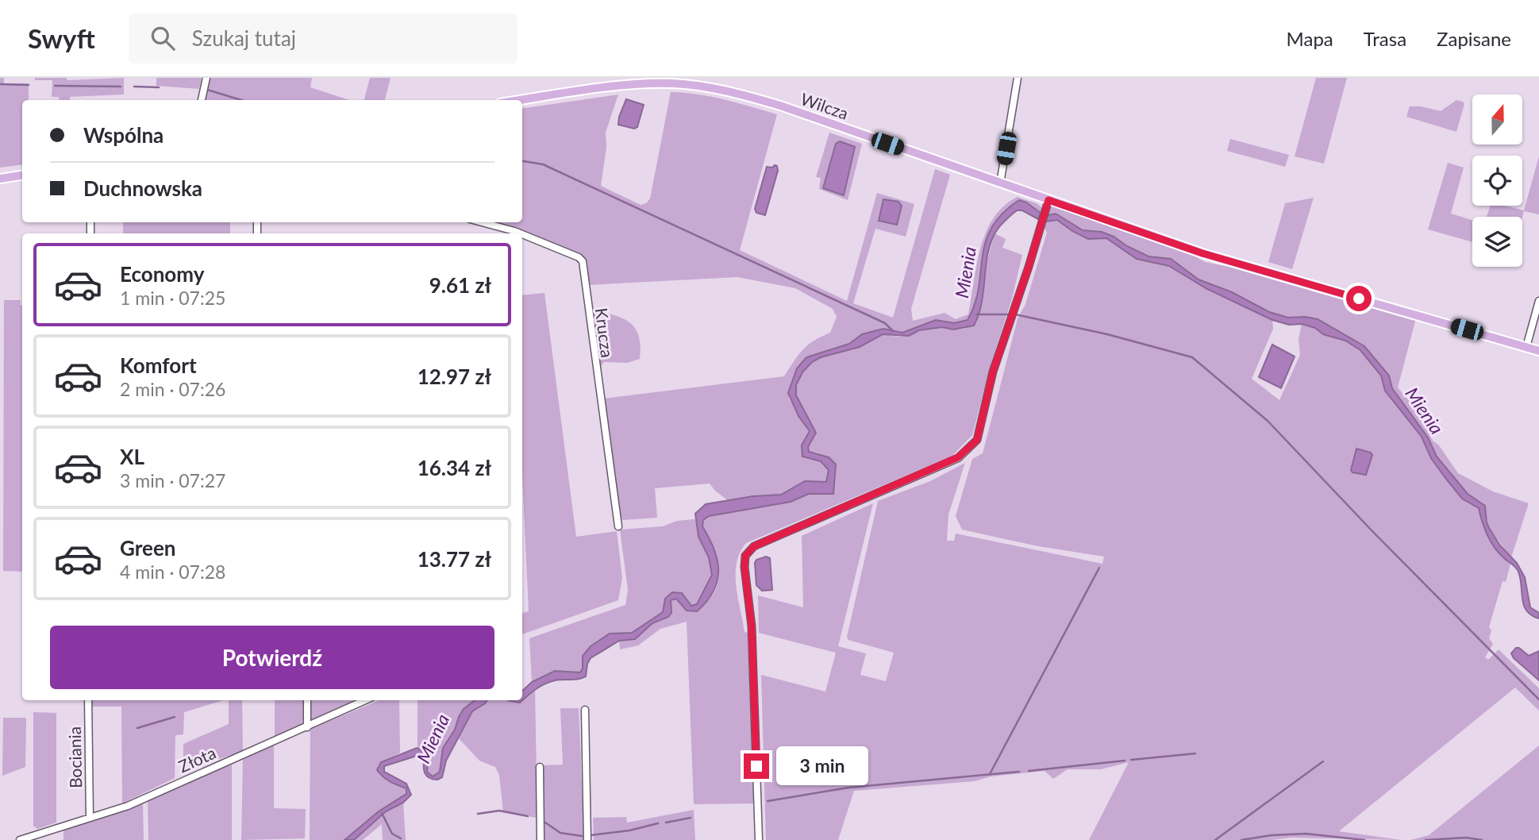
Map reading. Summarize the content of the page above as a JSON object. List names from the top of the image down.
{
  "streets": {
    "main road": ["Wilcza"],
    "street": ["Krucza", "Bociania", "Złota"]
  },
  "crossings": [
    ["Bociania", "Złota"]
  ],
  "water": ["Mienia"],
  "north": "top",
  "page": {
    "header": "Swyft",
    "search": "Szukaj tutaj",
    "nav": ["Mapa", "Trasa", "Zapisane"],
    "banner": ["Wspólna", "Duchnowska"],
    "list": [
      {
        "name": "Economy",
        "note": "1 min · 07:25",
        "value": "9.61 zł"
      },
      {
        "name": "Komfort",
        "note": "2 min · 07:26",
        "value": "12.97 zł"
      },
      {
        "name": "XL",
        "note": "3 min · 07:27",
        "value": "16.34 zł"
      },
      {
        "name": "Green",
        "note": "4 min · 07:28",
        "value": "13.77 zł"
      }
    ],
    "buttons": "Potwierdź",
    "bubble": "3 min"
  }
}
